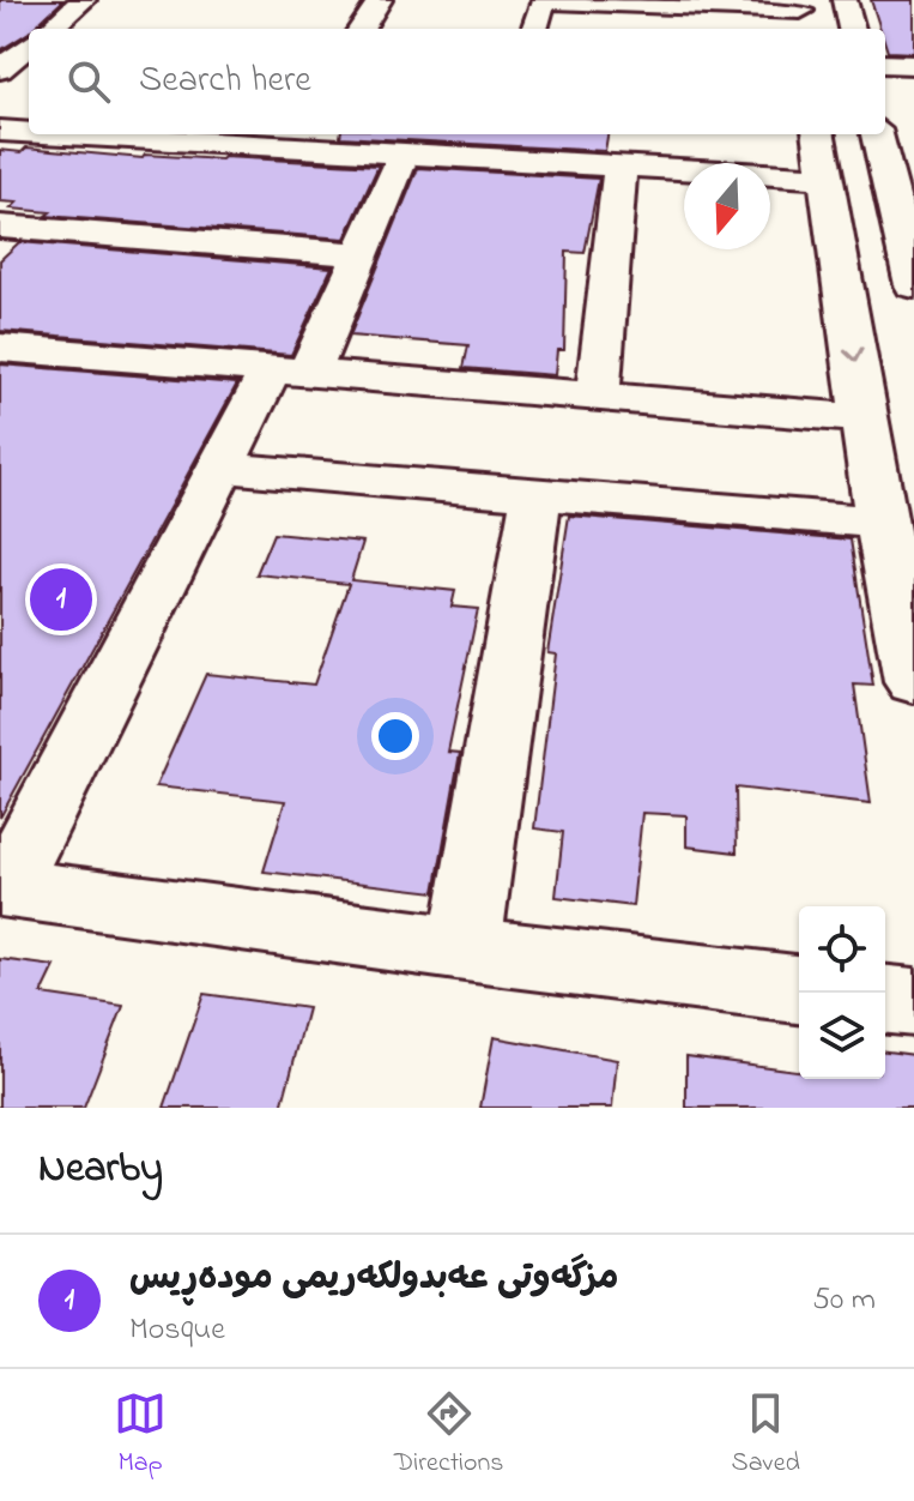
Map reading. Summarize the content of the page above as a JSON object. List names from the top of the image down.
{
  "north": "bottom",
  "page": {
    "search": "Search here",
    "pins": "1",
    "heading": "Nearby",
    "list": [
      {
        "mark": "1",
        "name": "مزگەوتی عەبدولکەریمی مودەڕیس",
        "note": "Mosque",
        "value": "50 m"
      }
    ],
    "nav": ["Map", "Directions", "Saved"]
  }
}
